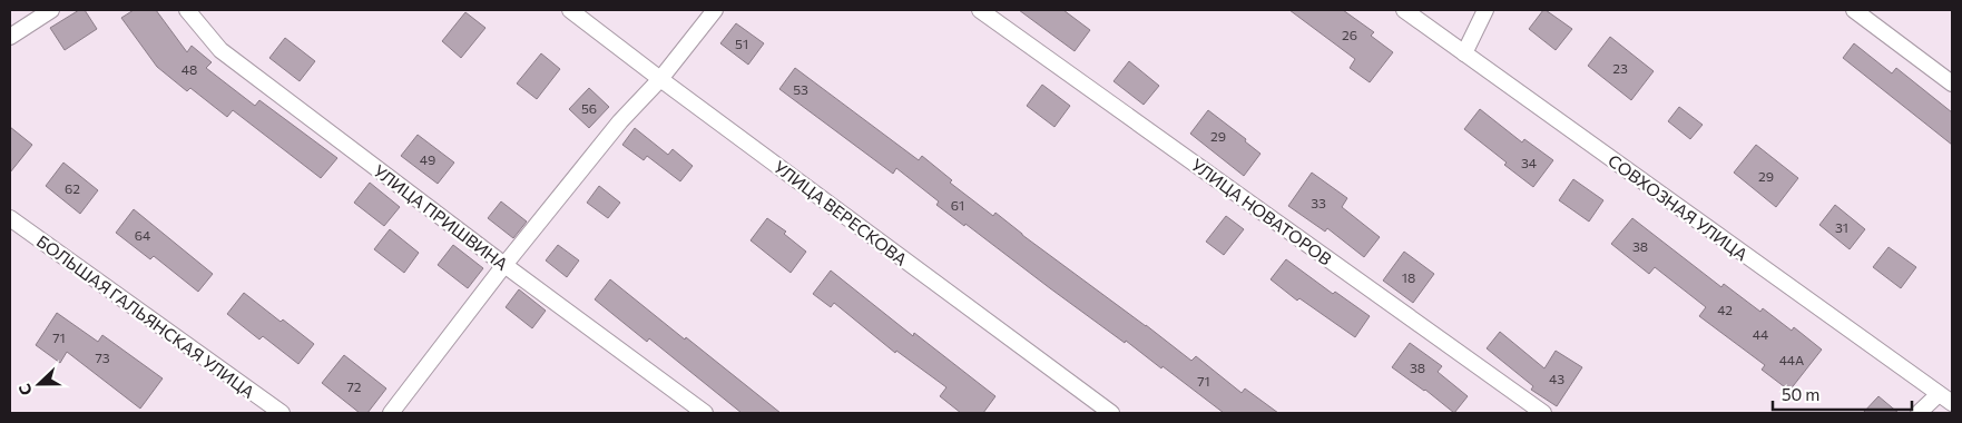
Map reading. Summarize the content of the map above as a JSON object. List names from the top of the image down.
{
  "streets": {
    "street": [
      "СОВХОЗНАЯ УЛИЦА",
      "УЛИЦА НОВАТОРОВ",
      "УЛИЦА ВЕРЕСКОВА",
      "УЛИЦА ПРИШВИНА",
      "БОЛЬШАЯ ГАЛЬЯНСКАЯ УЛИЦА"
    ]
  },
  "house_numbers": [
    "26",
    "51",
    "23",
    "48",
    "53",
    "56",
    "29",
    "49",
    "34",
    "29",
    "62",
    "33",
    "61",
    "31",
    "64",
    "38",
    "18",
    "42",
    "44",
    "71",
    "73",
    "44А",
    "38",
    "43",
    "71",
    "72"
  ],
  "scale_bar": "50 m",
  "north": "left"
}
